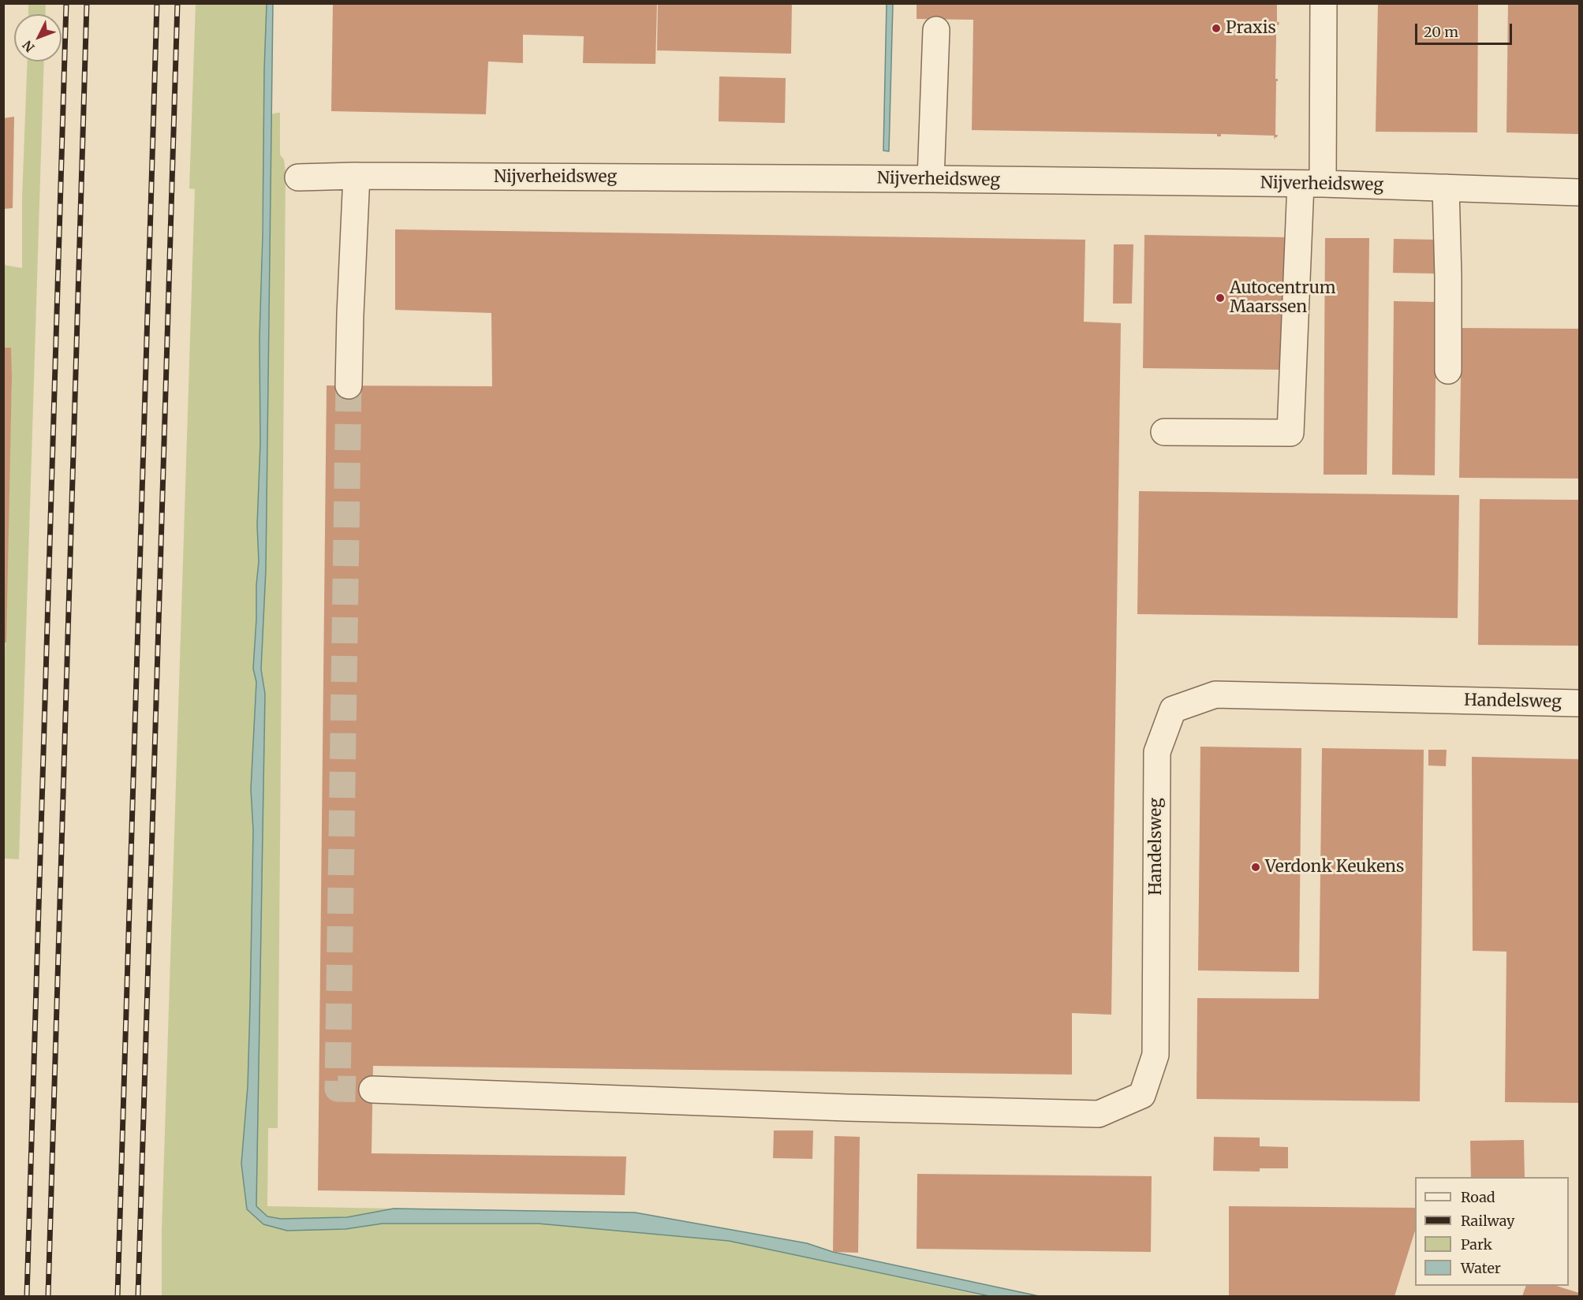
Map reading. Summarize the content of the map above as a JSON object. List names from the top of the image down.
{
  "streets": {
    "street": ["Nijverheidsweg", "Handelsweg"]
  },
  "places": ["Praxis", "Autocentrum Maarssen", "Verdonk Keukens"],
  "legend": [
    "Road",
    "Railway",
    "Park",
    "Water"
  ],
  "scale_bar": "20 m",
  "north": "bottom left"
}
